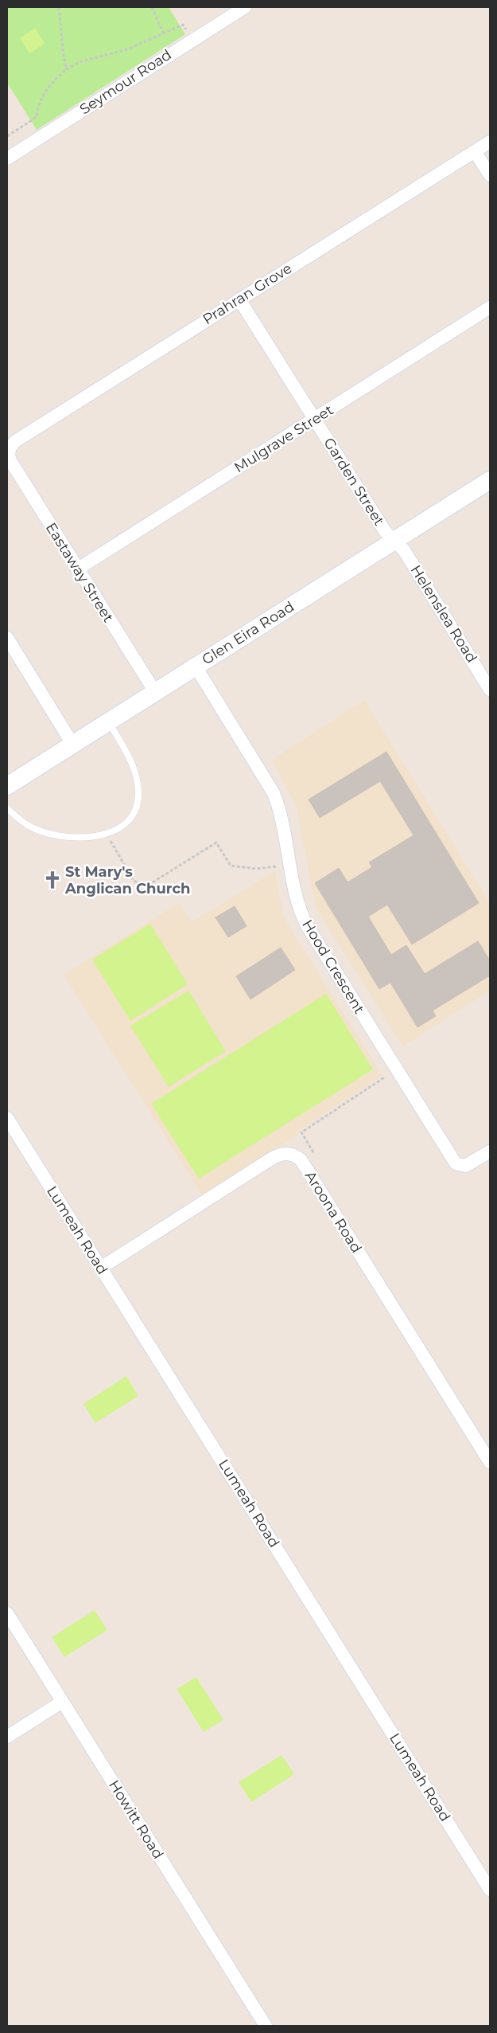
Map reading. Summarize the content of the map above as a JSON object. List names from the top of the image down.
{
  "streets": {
    "main road": ["Glen Eira Road"],
    "street": [
      "Seymour Road",
      "Prahran Grove",
      "Mulgrave Street",
      "Garden Street",
      "Eastaway Street",
      "Helenslea Road",
      "Hood Crescent",
      "Aroona Road",
      "Lumeah Road",
      "Howitt Road"
    ]
  },
  "crossings": [
    ["Prahran Grove", "Garden Street"],
    ["Prahran Grove", "Eastaway Street"],
    ["Mulgrave Street", "Garden Street"],
    ["Mulgrave Street", "Eastaway Street"],
    ["Garden Street", "Helenslea Road"],
    ["Garden Street", "Glen Eira Road"],
    ["Eastaway Street", "Glen Eira Road"],
    ["Helenslea Road", "Glen Eira Road"],
    ["Glen Eira Road", "Hood Crescent"],
    ["Aroona Road", "Lumeah Road"]
  ],
  "places": {
    "church": ["St Mary's Anglican Church"]
  }
}
